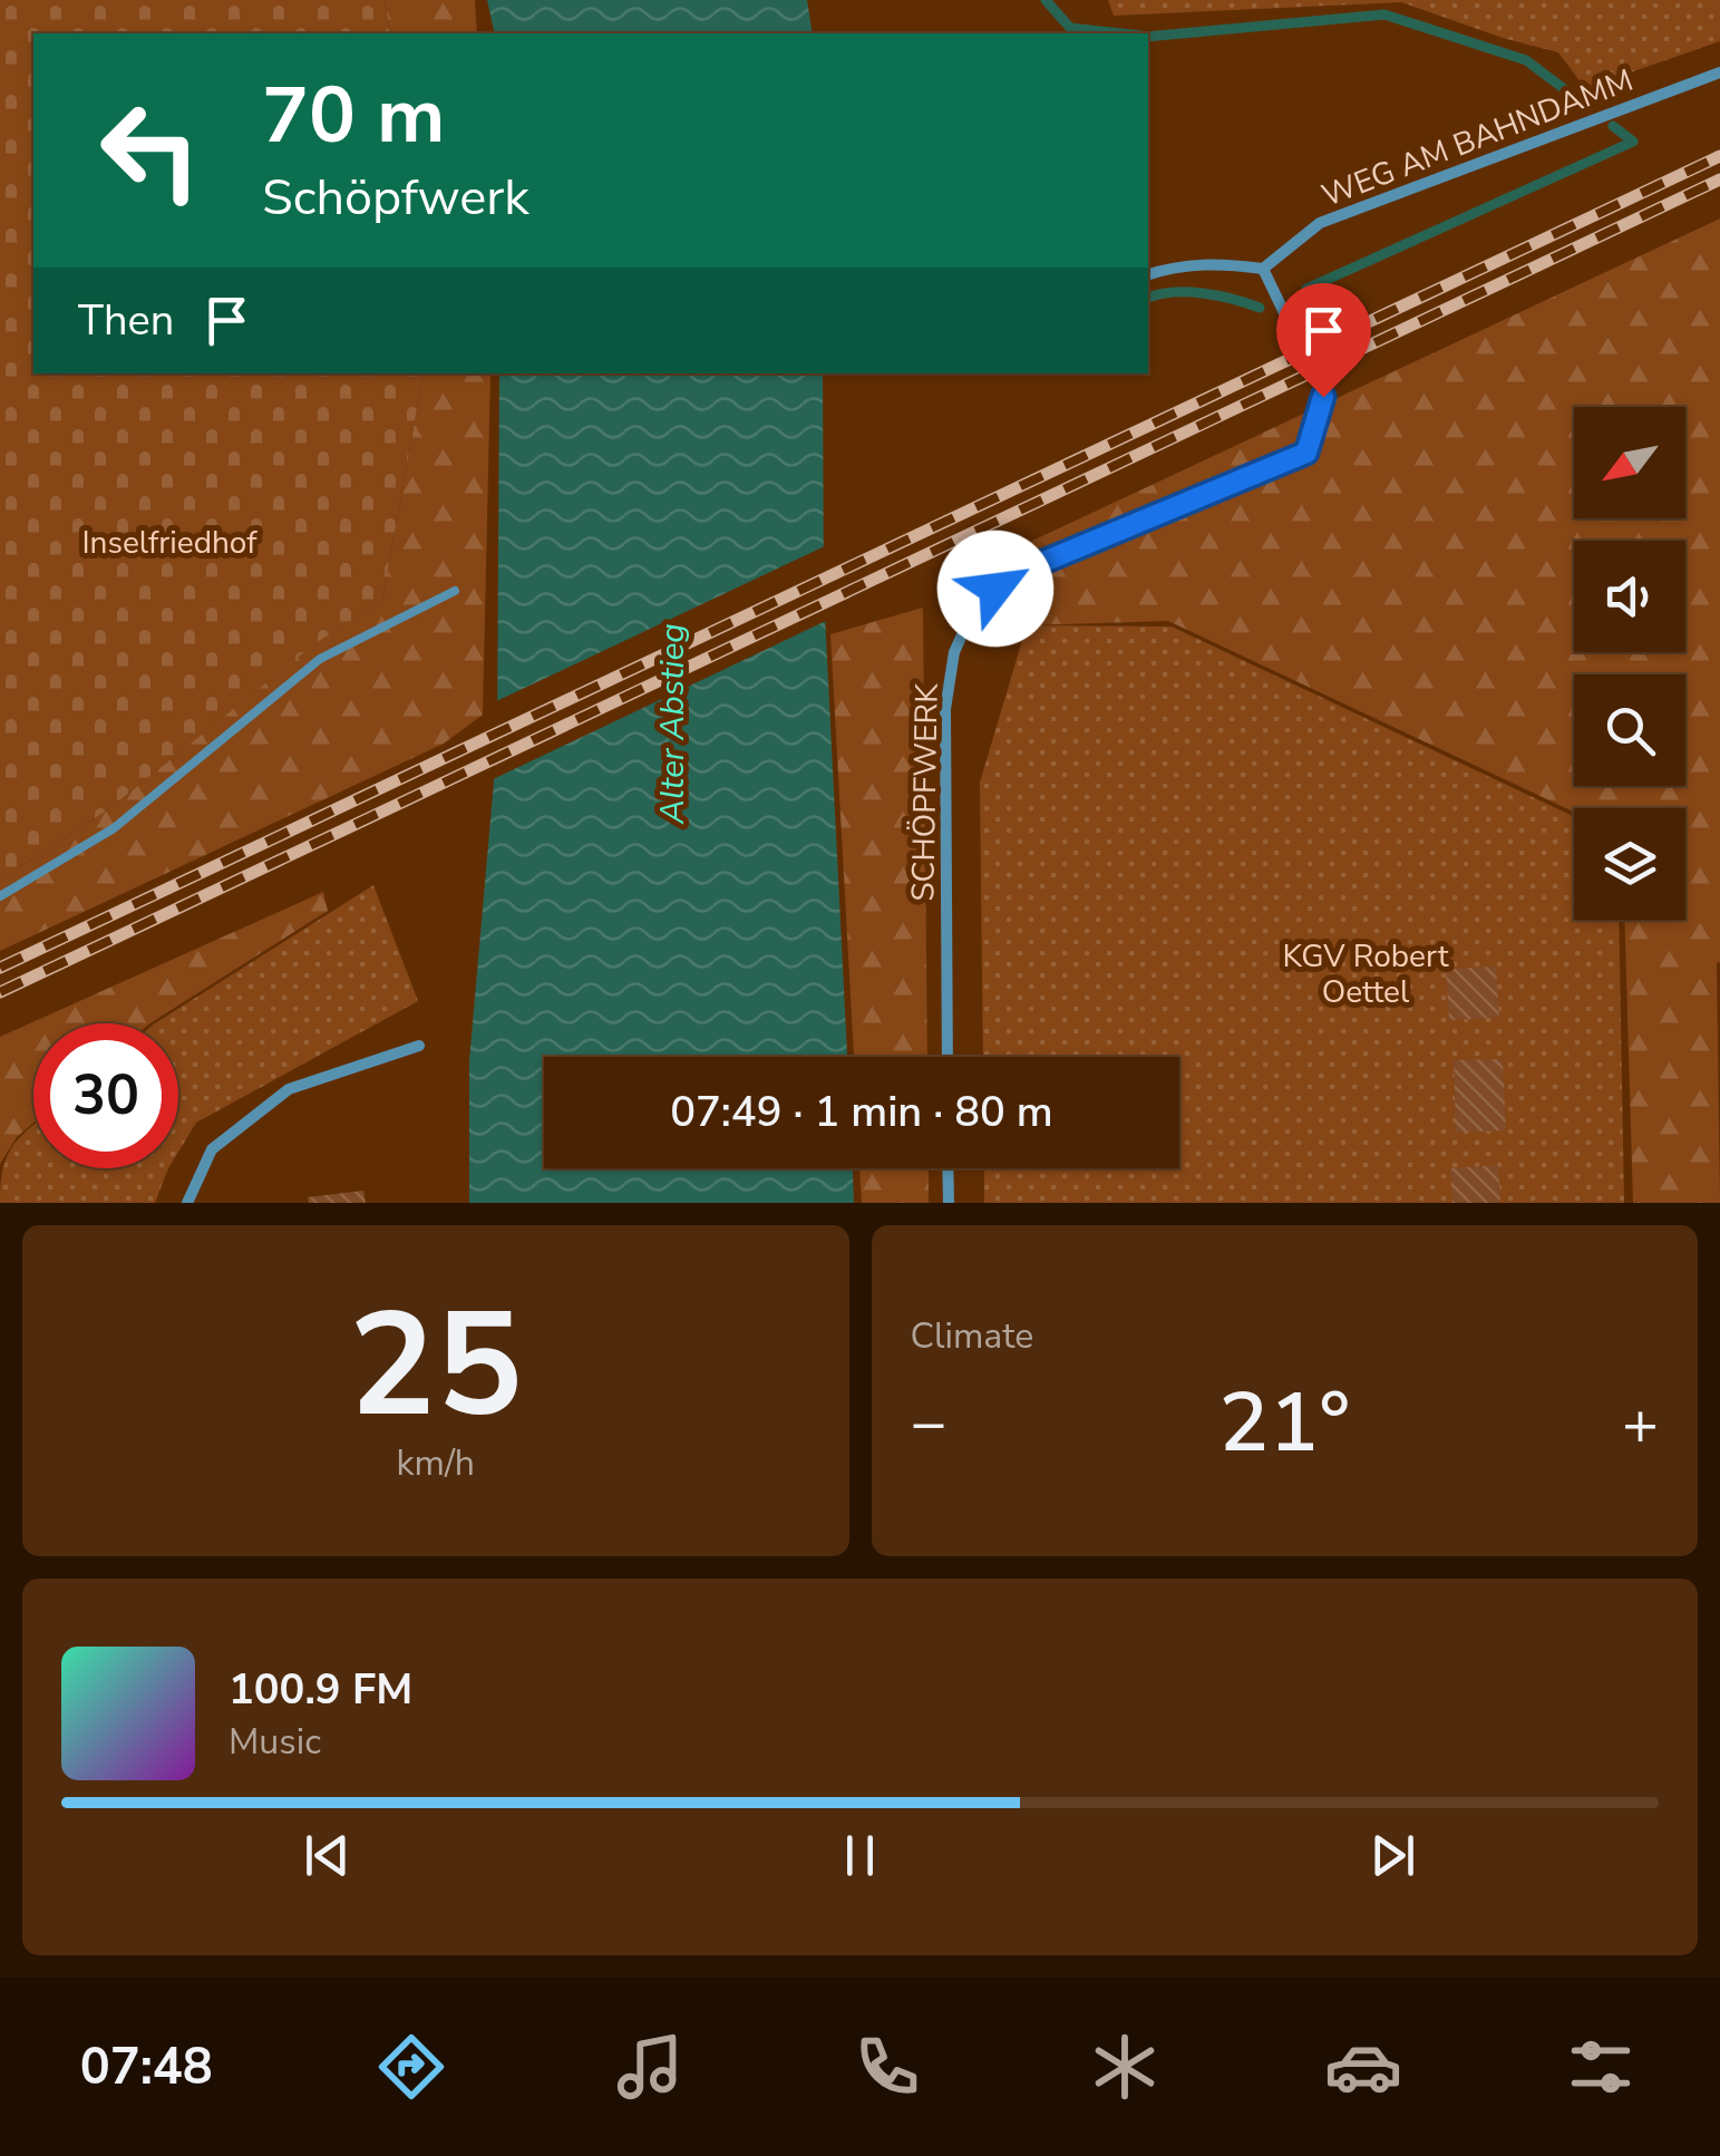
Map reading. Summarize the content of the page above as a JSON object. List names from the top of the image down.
{
  "streets": {
    "street": ["WEG AM BAHNDAMM", "SCHÖPFWERK"]
  },
  "water": ["Alter Abstieg"],
  "parks": ["Inselfriedhof", "KGV Robert Oettel"],
  "north": "bottom left",
  "page": {
    "turn": ["70 m", "Schöpfwerk"],
    "then": "Then",
    "limit": "30",
    "trip": "07:49 · 1 min · 80 m",
    "tile": [
      ["25", "km/h"],
      "Climate"
    ],
    "heat": ["−", "21°", "+"],
    "song": ["100.9 FM", "Music"],
    "tabs": "07:48"
  }
}
